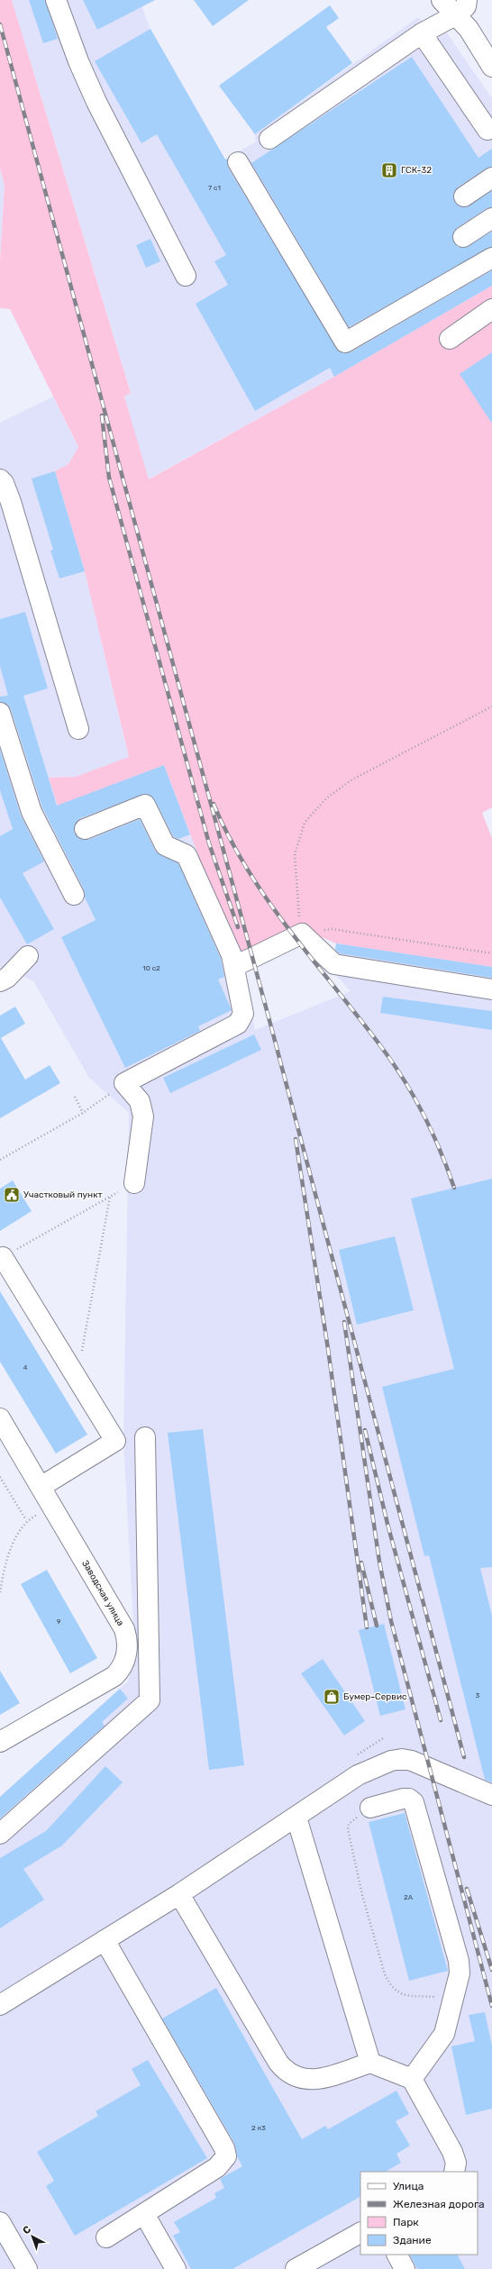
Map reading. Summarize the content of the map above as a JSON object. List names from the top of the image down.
{
  "streets": {
    "street": ["Заводская улица"]
  },
  "places": {
    "building": ["ГСК-32"],
    "public building": ["Участковый пункт"],
    "shop": ["Бумер-Сервис"]
  },
  "house_numbers": [
    "7 с1",
    "10 с2",
    "4",
    "9",
    "3",
    "2А",
    "2 к3"
  ],
  "legend": [
    "Улица",
    "Железная дорога",
    "Парк",
    "Здание"
  ],
  "north": "top left"
}
